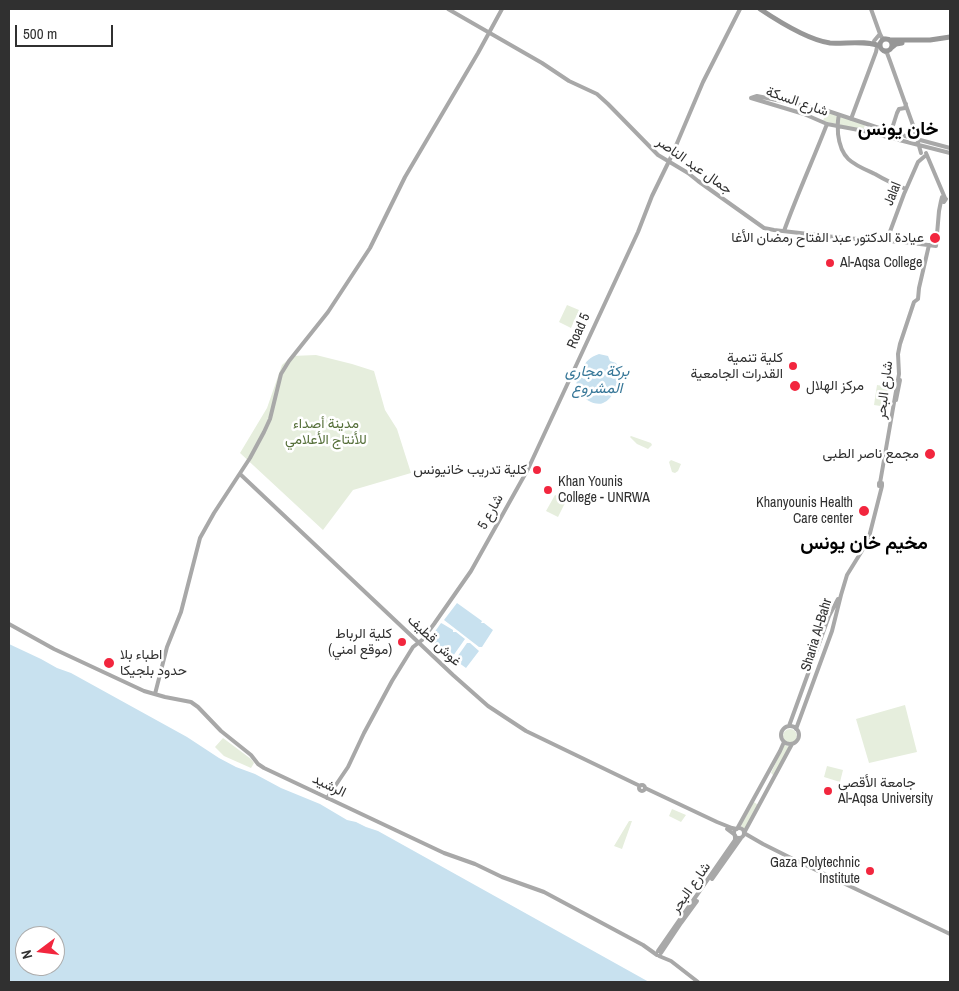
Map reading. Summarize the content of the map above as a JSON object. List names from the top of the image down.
{
  "streets": {
    "main road": [
      "شارع السكة",
      "جمال عبد الناصر",
      "Jalal",
      "Road 5",
      "شارع البحر",
      "شارع 5",
      "Sharia Al-Bahr",
      "غوش قطيف",
      "الرشيد"
    ]
  },
  "crossings": [
    ["شارع السكة", "جمال عبد الناصر"],
    ["شارع السكة", "Jalal"],
    ["جمال عبد الناصر", "Jalal"],
    ["جمال عبد الناصر", "Road 5"],
    ["جمال عبد الناصر", "شارع البحر"],
    ["Road 5", "شارع 5"],
    ["شارع البحر", "Sharia Al-Bahr"],
    ["شارع البحر", "الرشيد"],
    ["شارع 5", "غوش قطيف"]
  ],
  "districts": ["خان يونس", "مخيم خان يونس"],
  "water": ["بركة مجارى المشروع"],
  "parks": ["مدينة أصداء للأنتاج الأعلامي"],
  "places": [
    "عيادة الدكتور عبد الفتاح رمضان الأغا",
    "Al-Aqsa College",
    "كلية تنمية القدرات الجامعية",
    "مركز الهلال",
    "مجمع ناصر الطبى",
    "كلية تدريب خانيونس",
    "Khan Younis College - UNRWA",
    "Khanyounis Health Care center",
    "كلية الرباط (موقع امني)",
    "اطباء بلا حدود بلجيكا",
    "جامعة الأقصى Al-Aqsa University",
    "Gaza Polytechnic Institute"
  ],
  "scale_bar": "500 m",
  "north": "left"
}
